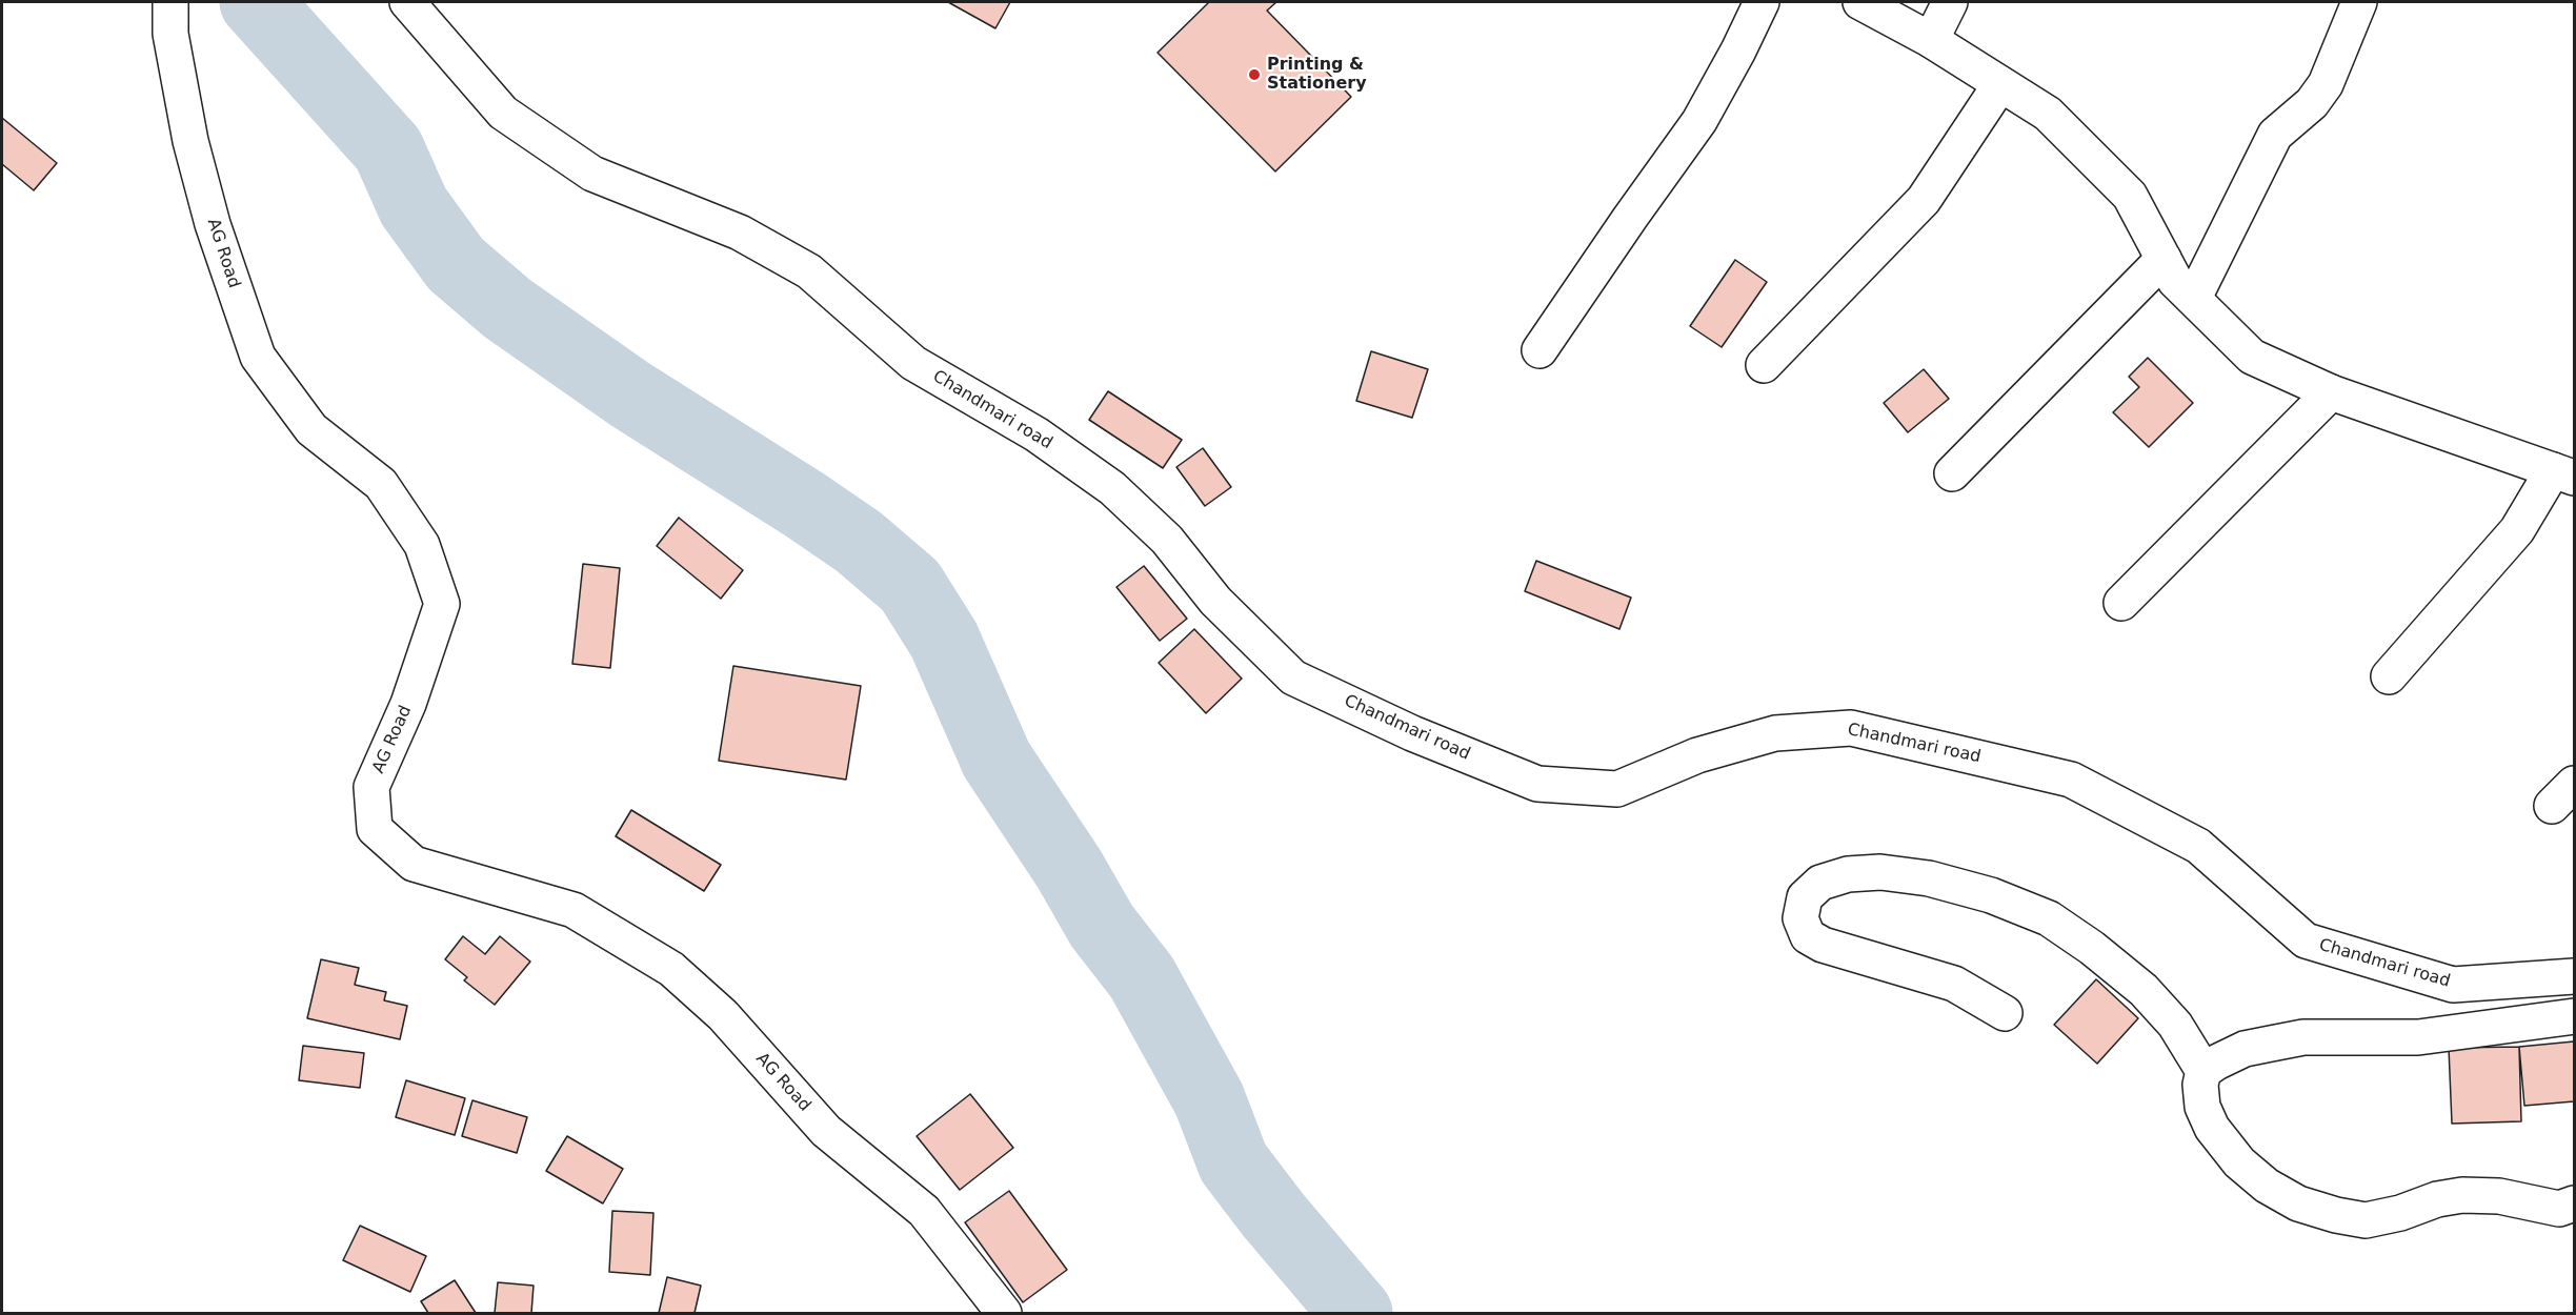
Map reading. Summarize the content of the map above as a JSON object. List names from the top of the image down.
{
  "streets": {
    "street": ["AG Road", "Chandmari road"]
  },
  "places": ["Printing & Stationery"]
}
